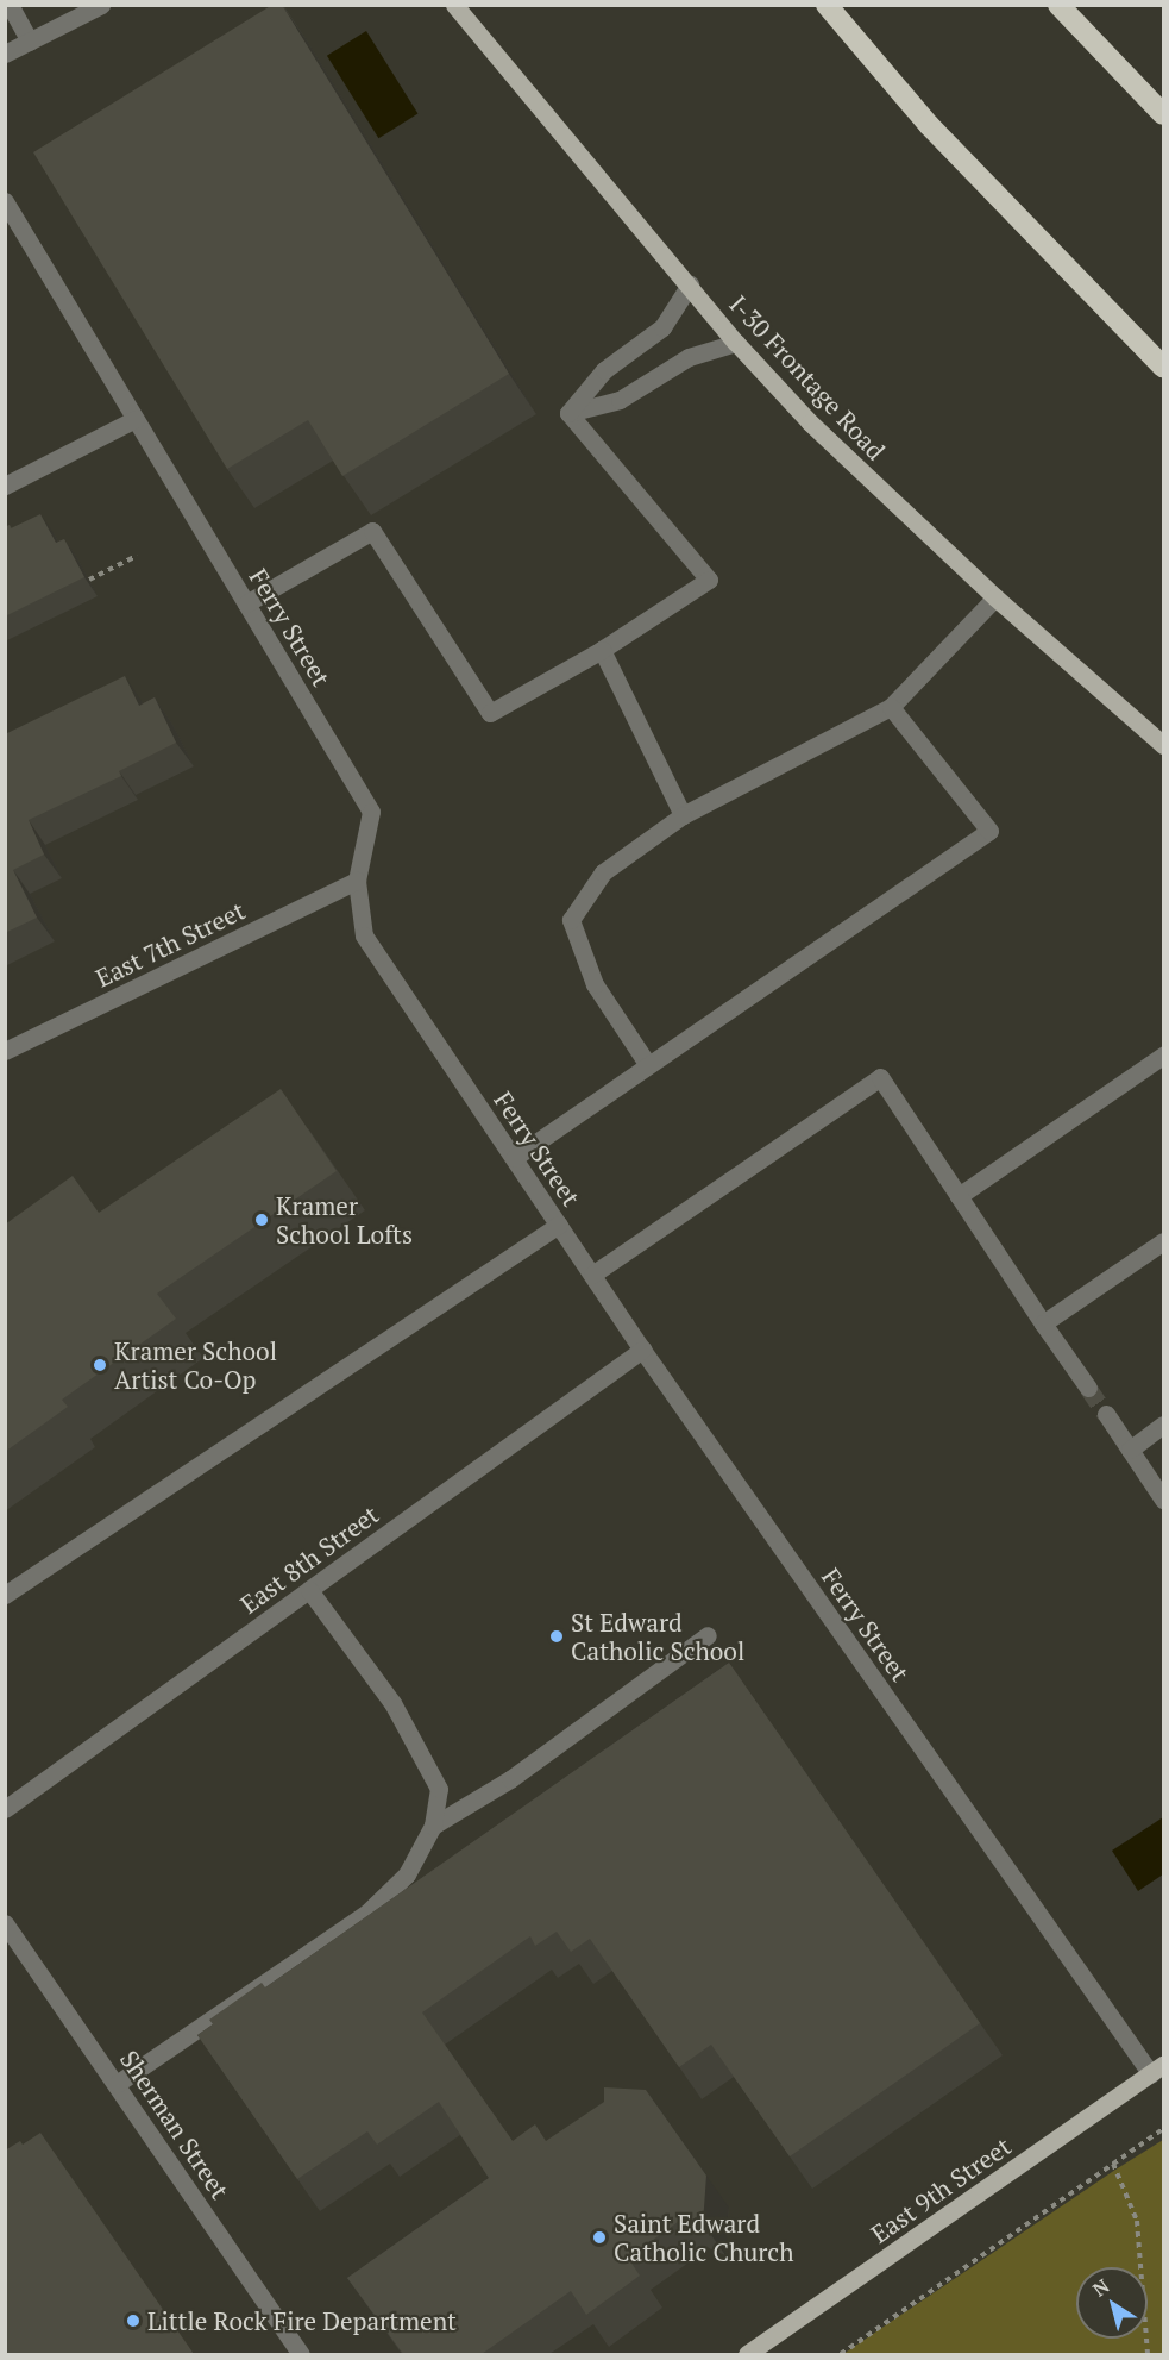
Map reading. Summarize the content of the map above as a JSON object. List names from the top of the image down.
{
  "streets": {
    "main road": ["I-30 Frontage Road", "East 9th Street"],
    "street": [
      "Ferry Street",
      "East 7th Street",
      "East 8th Street",
      "Sherman Street"
    ]
  },
  "crossings": [
    ["Ferry Street", "East 7th Street"],
    ["Ferry Street", "East 8th Street"],
    ["Ferry Street", "East 9th Street"]
  ],
  "places": [
    "Kramer School Lofts",
    "Kramer School Artist Co-Op",
    "St Edward Catholic School",
    "Saint Edward Catholic Church",
    "Little Rock Fire Department"
  ],
  "north": "top left"
}
